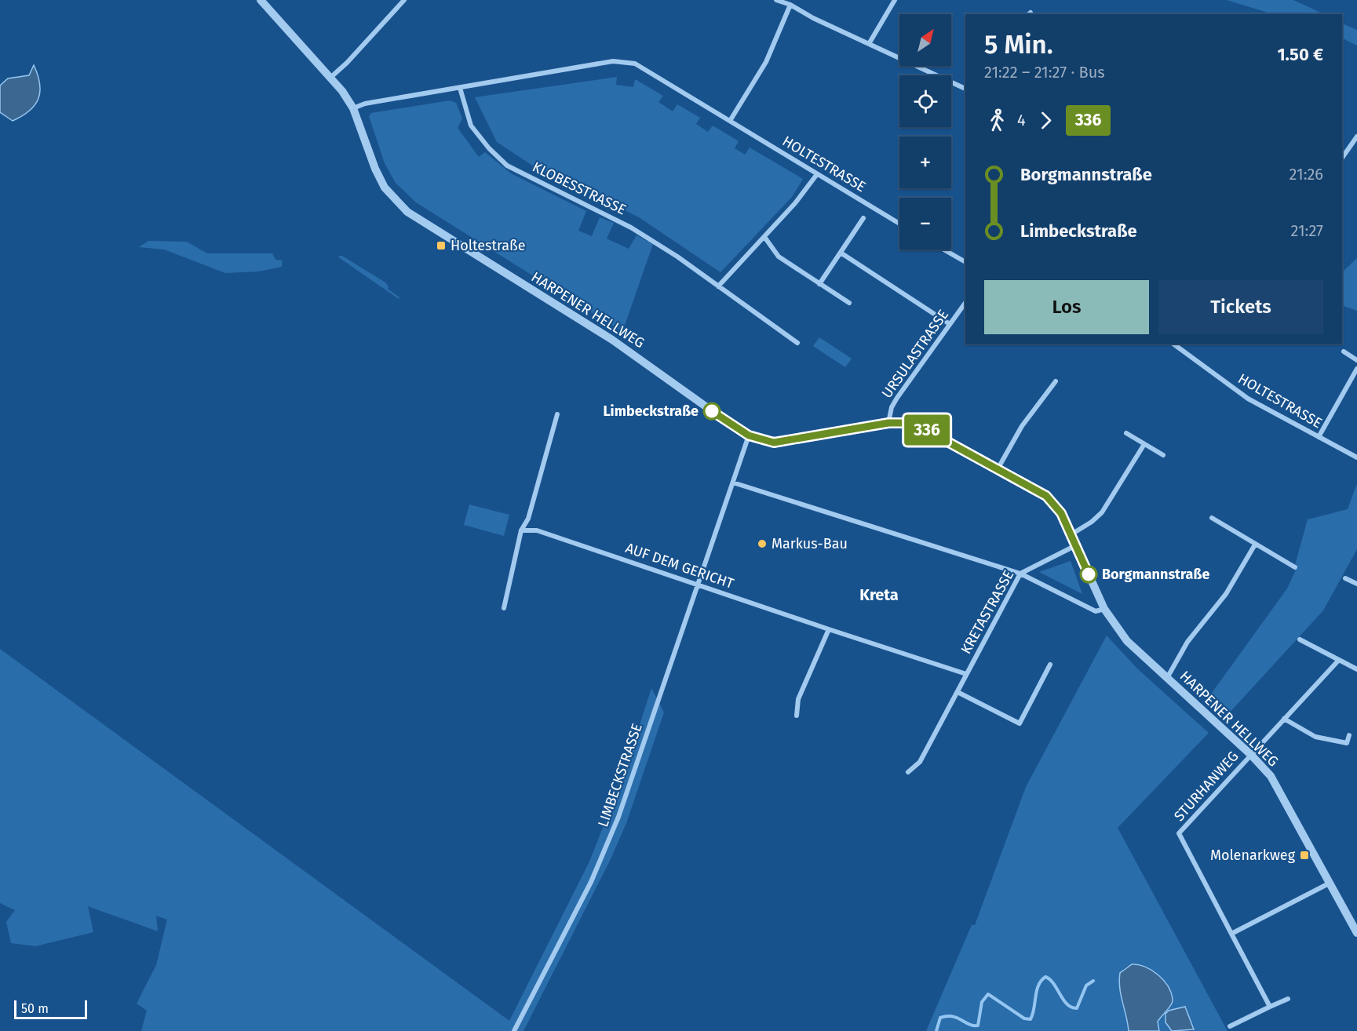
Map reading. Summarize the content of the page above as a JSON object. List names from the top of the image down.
{
  "streets": {
    "street": [
      "HOLTESTRASSE",
      "KLOBESSTRASSE",
      "HARPENER HELLWEG",
      "URSULASTRASSE",
      "AUF DEM GERICHT",
      "KRETASTRASSE",
      "LIMBECKSTRASSE",
      "STURHANWEG"
    ]
  },
  "crossings": [
    ["HOLTESTRASSE", "KLOBESSTRASSE"],
    ["HOLTESTRASSE", "HARPENER HELLWEG"],
    ["HARPENER HELLWEG", "URSULASTRASSE"],
    ["HARPENER HELLWEG", "KRETASTRASSE"],
    ["HARPENER HELLWEG", "LIMBECKSTRASSE"],
    ["HARPENER HELLWEG", "STURHANWEG"],
    ["AUF DEM GERICHT", "KRETASTRASSE"],
    ["AUF DEM GERICHT", "LIMBECKSTRASSE"]
  ],
  "districts": ["Kreta"],
  "places": {
    "transit": ["Holtestraße", "Molenarkweg"],
    "other": ["Limbeckstraße", "Markus-Bau", "Borgmannstraße"]
  },
  "lines": ["bus line 336"],
  "scale_bar": "50 m",
  "north": "top right",
  "page": {
    "on_map": "336",
    "map_buttons": ["+", "−"],
    "heading": ["5 Min.", "21:22 – 21:27 · Bus", "1.50 €"],
    "legs": ["4", "336"],
    "list": [
      {
        "name": "Borgmannstraße",
        "value": "21:26"
      },
      {
        "name": "Limbeckstraße",
        "value": "21:27"
      }
    ],
    "buttons": ["Los", "Tickets"],
    "scale": "50 m"
  }
}
